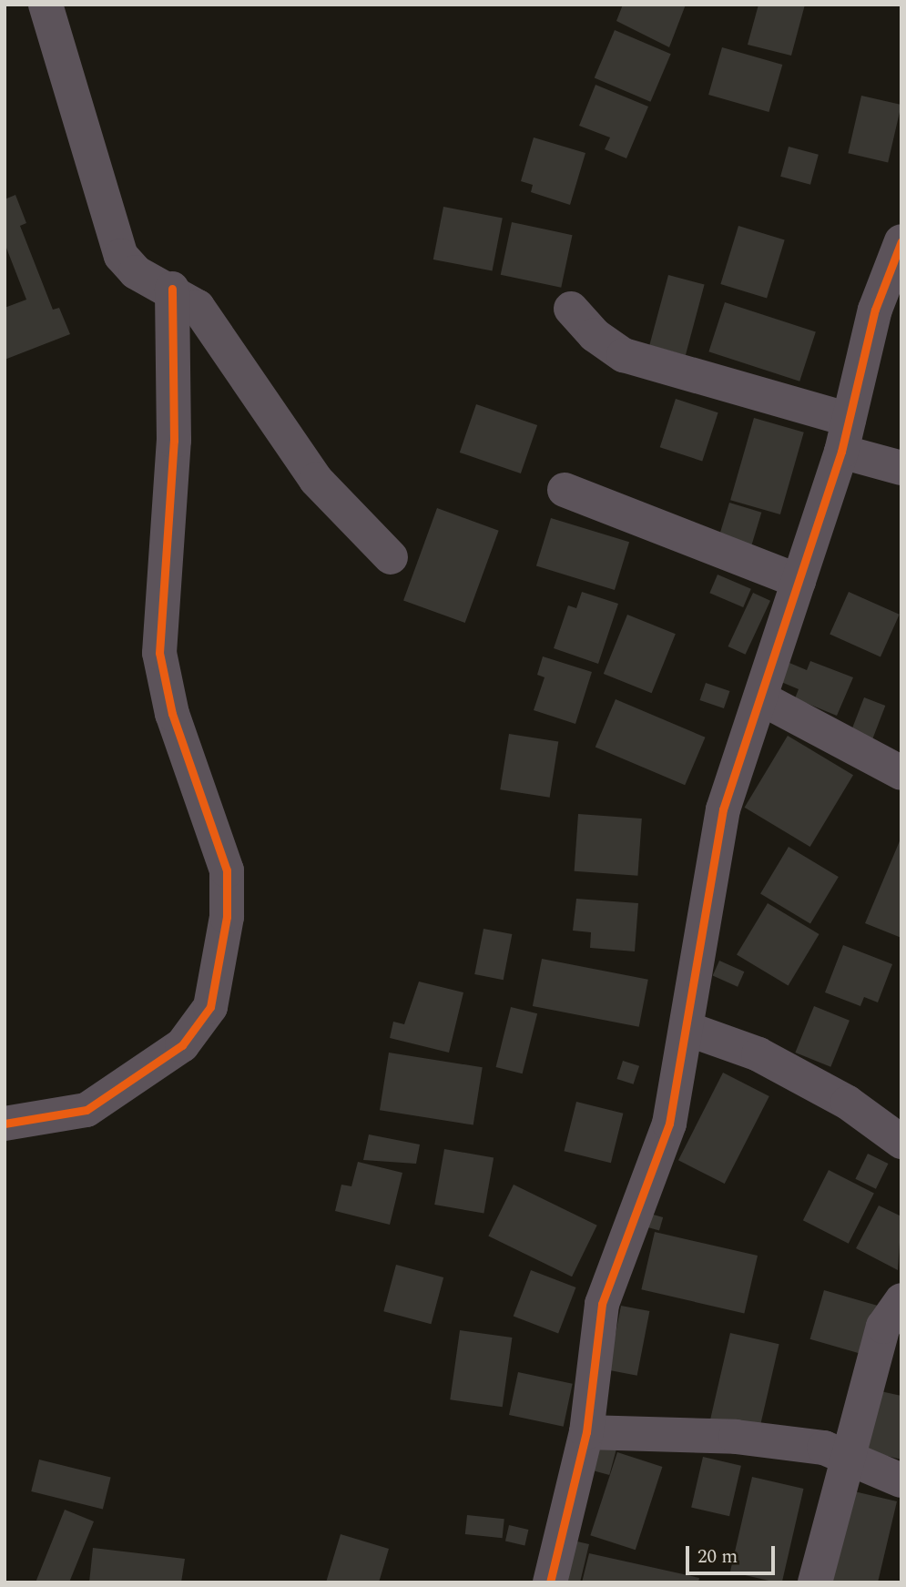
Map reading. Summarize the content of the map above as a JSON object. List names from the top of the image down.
{
  "scale_bar": "20 m"
}
